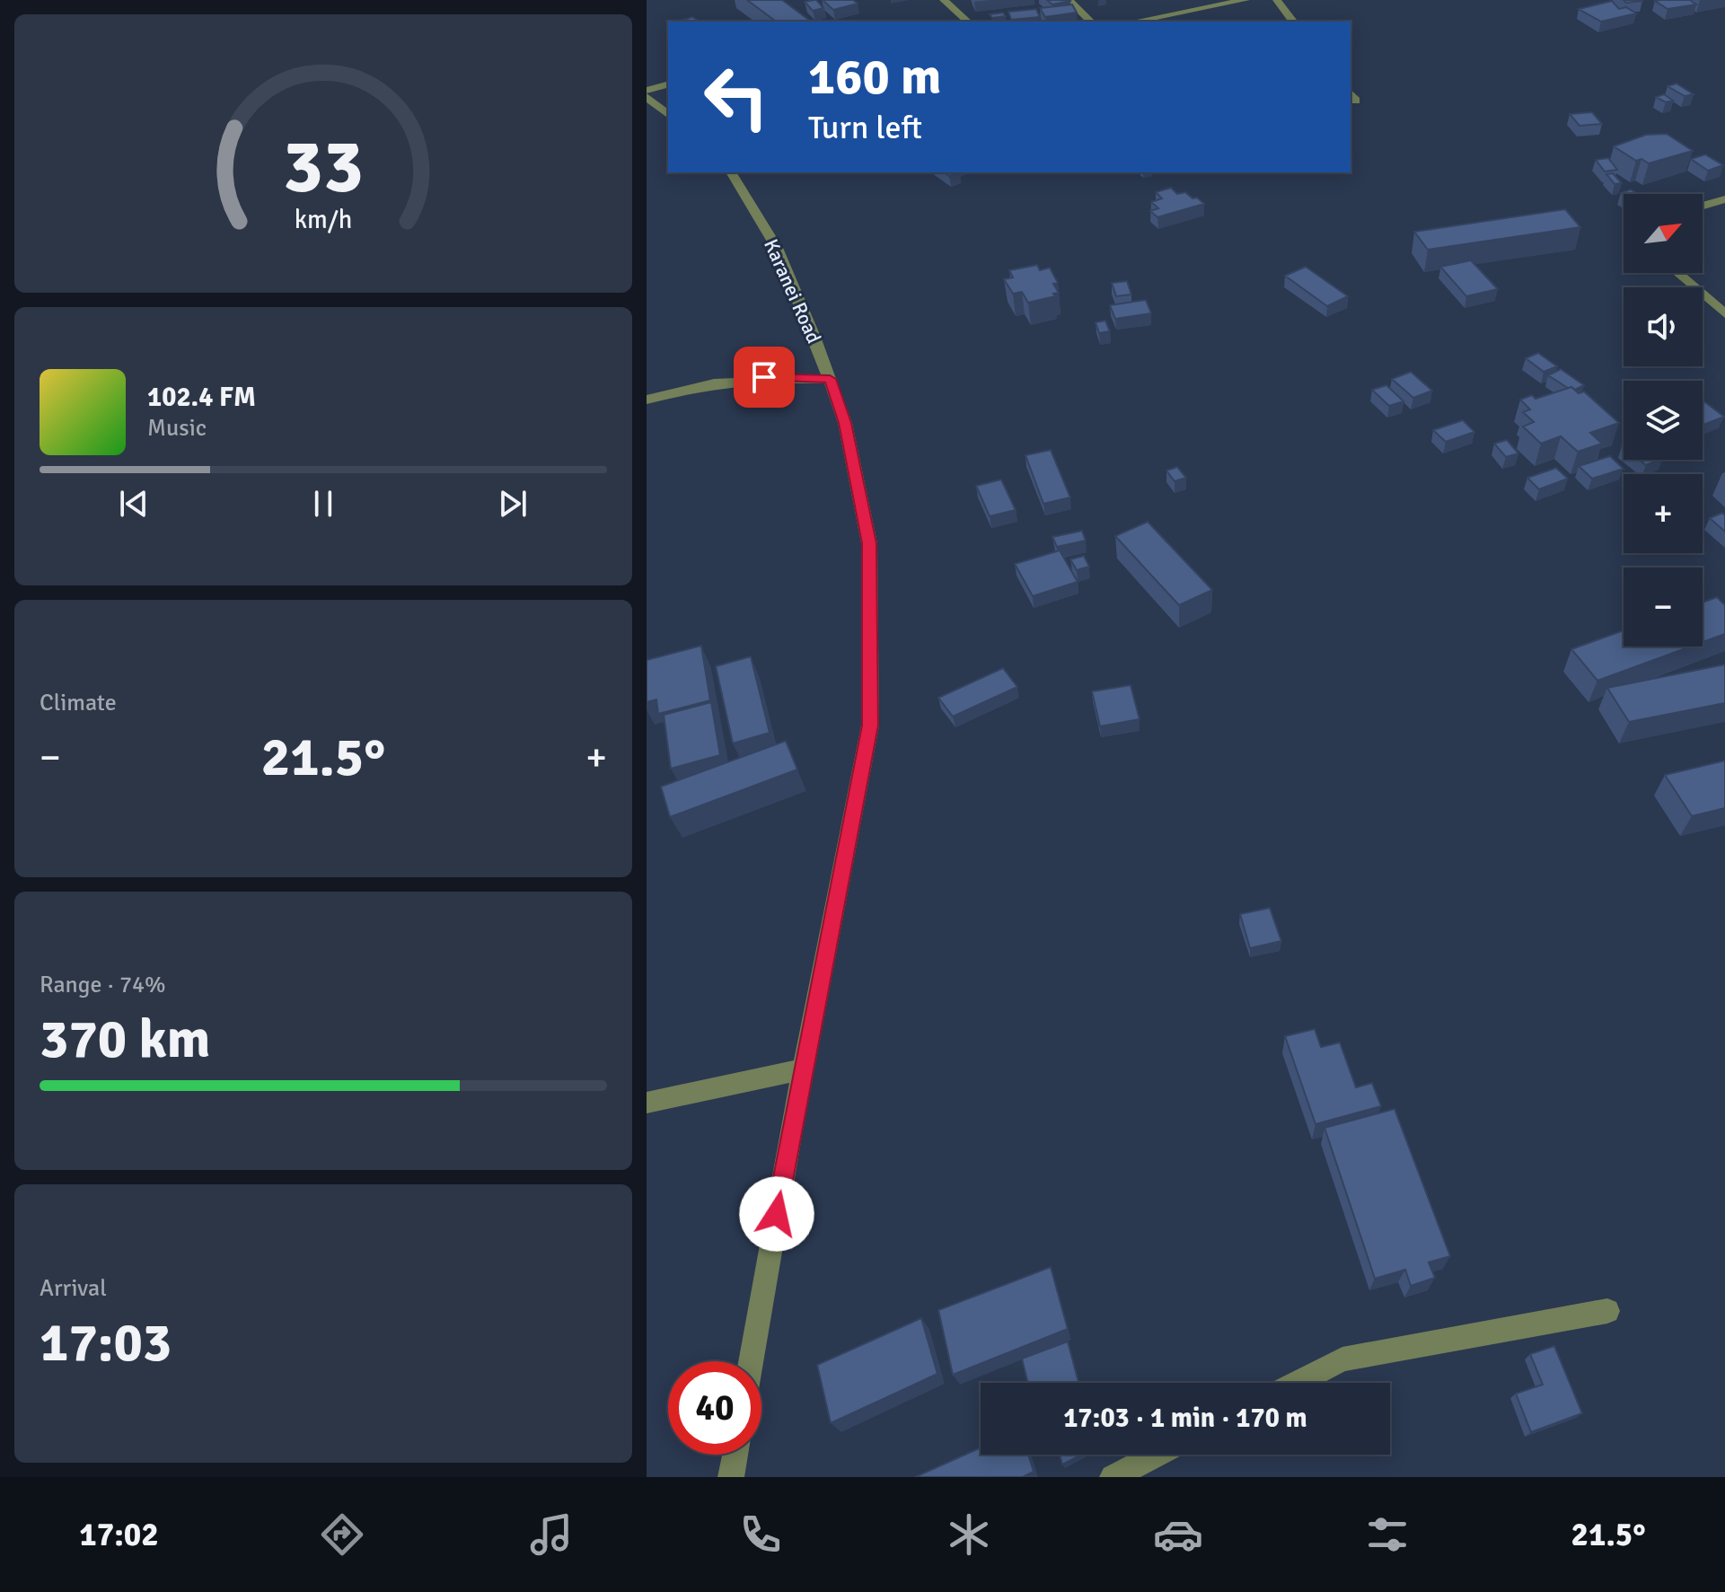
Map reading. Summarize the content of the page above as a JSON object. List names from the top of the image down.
{
  "streets": {
    "street": ["Karanei Road"]
  },
  "north": "top right",
  "page": {
    "turn": ["160 m", "Turn left"],
    "map_buttons": ["+", "−"],
    "song": ["102.4 FM", "Music"],
    "tile": [
      "Climate",
      ["Range · 74%", "370 km"],
      ["Arrival", "17:03"]
    ],
    "heat": ["−", "21.5°", "+"],
    "limit": "40",
    "trip": "17:03 · 1 min · 170 m",
    "tabs": ["17:02", "21.5°"],
    "gauge": ["33", "km/h"]
  }
}
